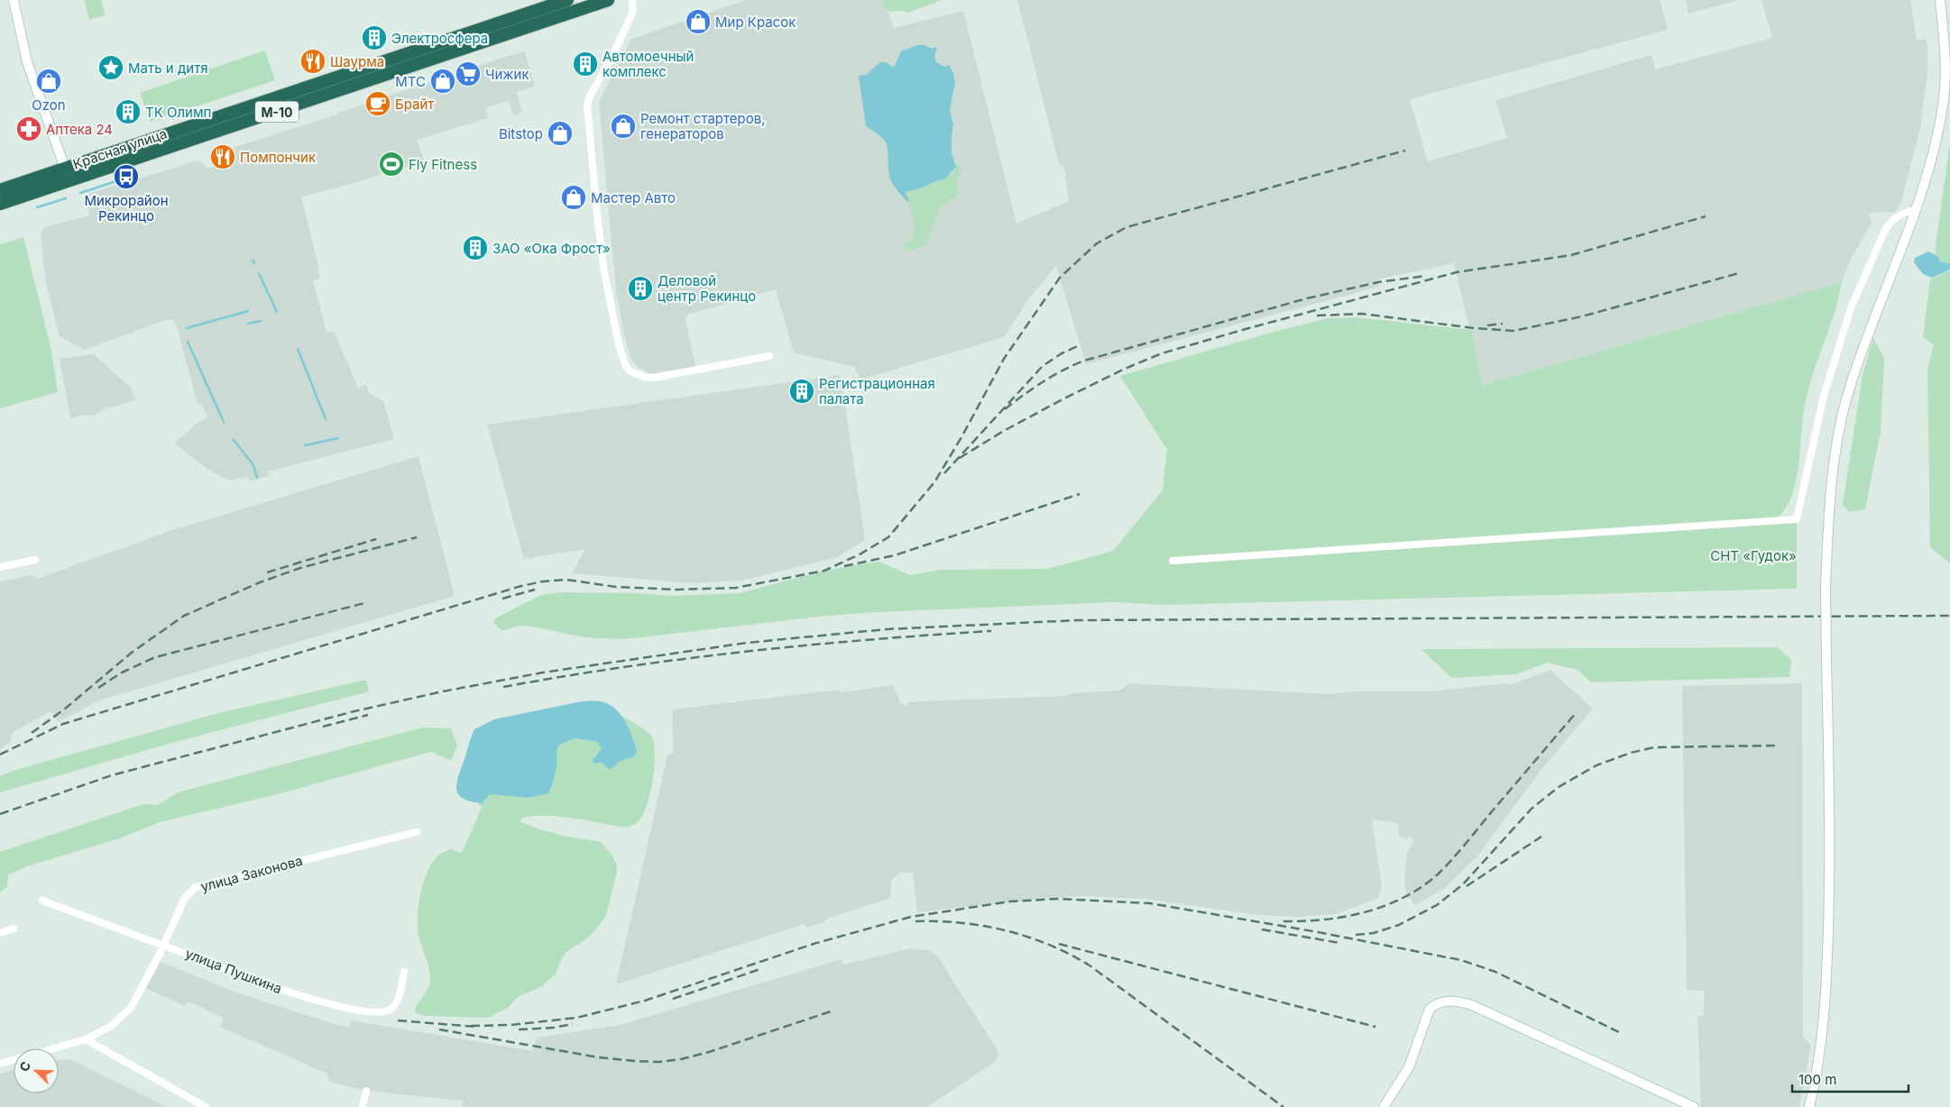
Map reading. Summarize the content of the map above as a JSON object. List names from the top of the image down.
{
  "streets": {
    "highway": ["М-10", "Красная улица"],
    "street": ["улица Законова", "улица Пушкина"]
  },
  "crossings": [
    ["улица Законова", "улица Пушкина"]
  ],
  "parks": ["СНТ «Гудок»"],
  "places": {
    "shop": [
      "Мир Красок",
      "Ozon",
      "МТС",
      "Ремонт стартеров, генераторов",
      "Bitstop",
      "Мастер Авто"
    ],
    "building": [
      "Электросфера",
      "Автомоечный комплекс",
      "ТК Олимп",
      "ЗАО «Ока Фрост»",
      "Деловой центр Рекинцо",
      "Регистрационная палата"
    ],
    "restaurant": ["Шаурма", "Помпончик"],
    "place": ["Мать и дитя"],
    "supermarket": ["Чижик"],
    "cafe": ["Брайт"],
    "pharmacy": ["Аптека 24"],
    "sports": ["Fly Fitness"],
    "bus stop": ["Микрорайон Рекинцо"]
  },
  "scale_bar": "100 m",
  "north": "top left"
}
